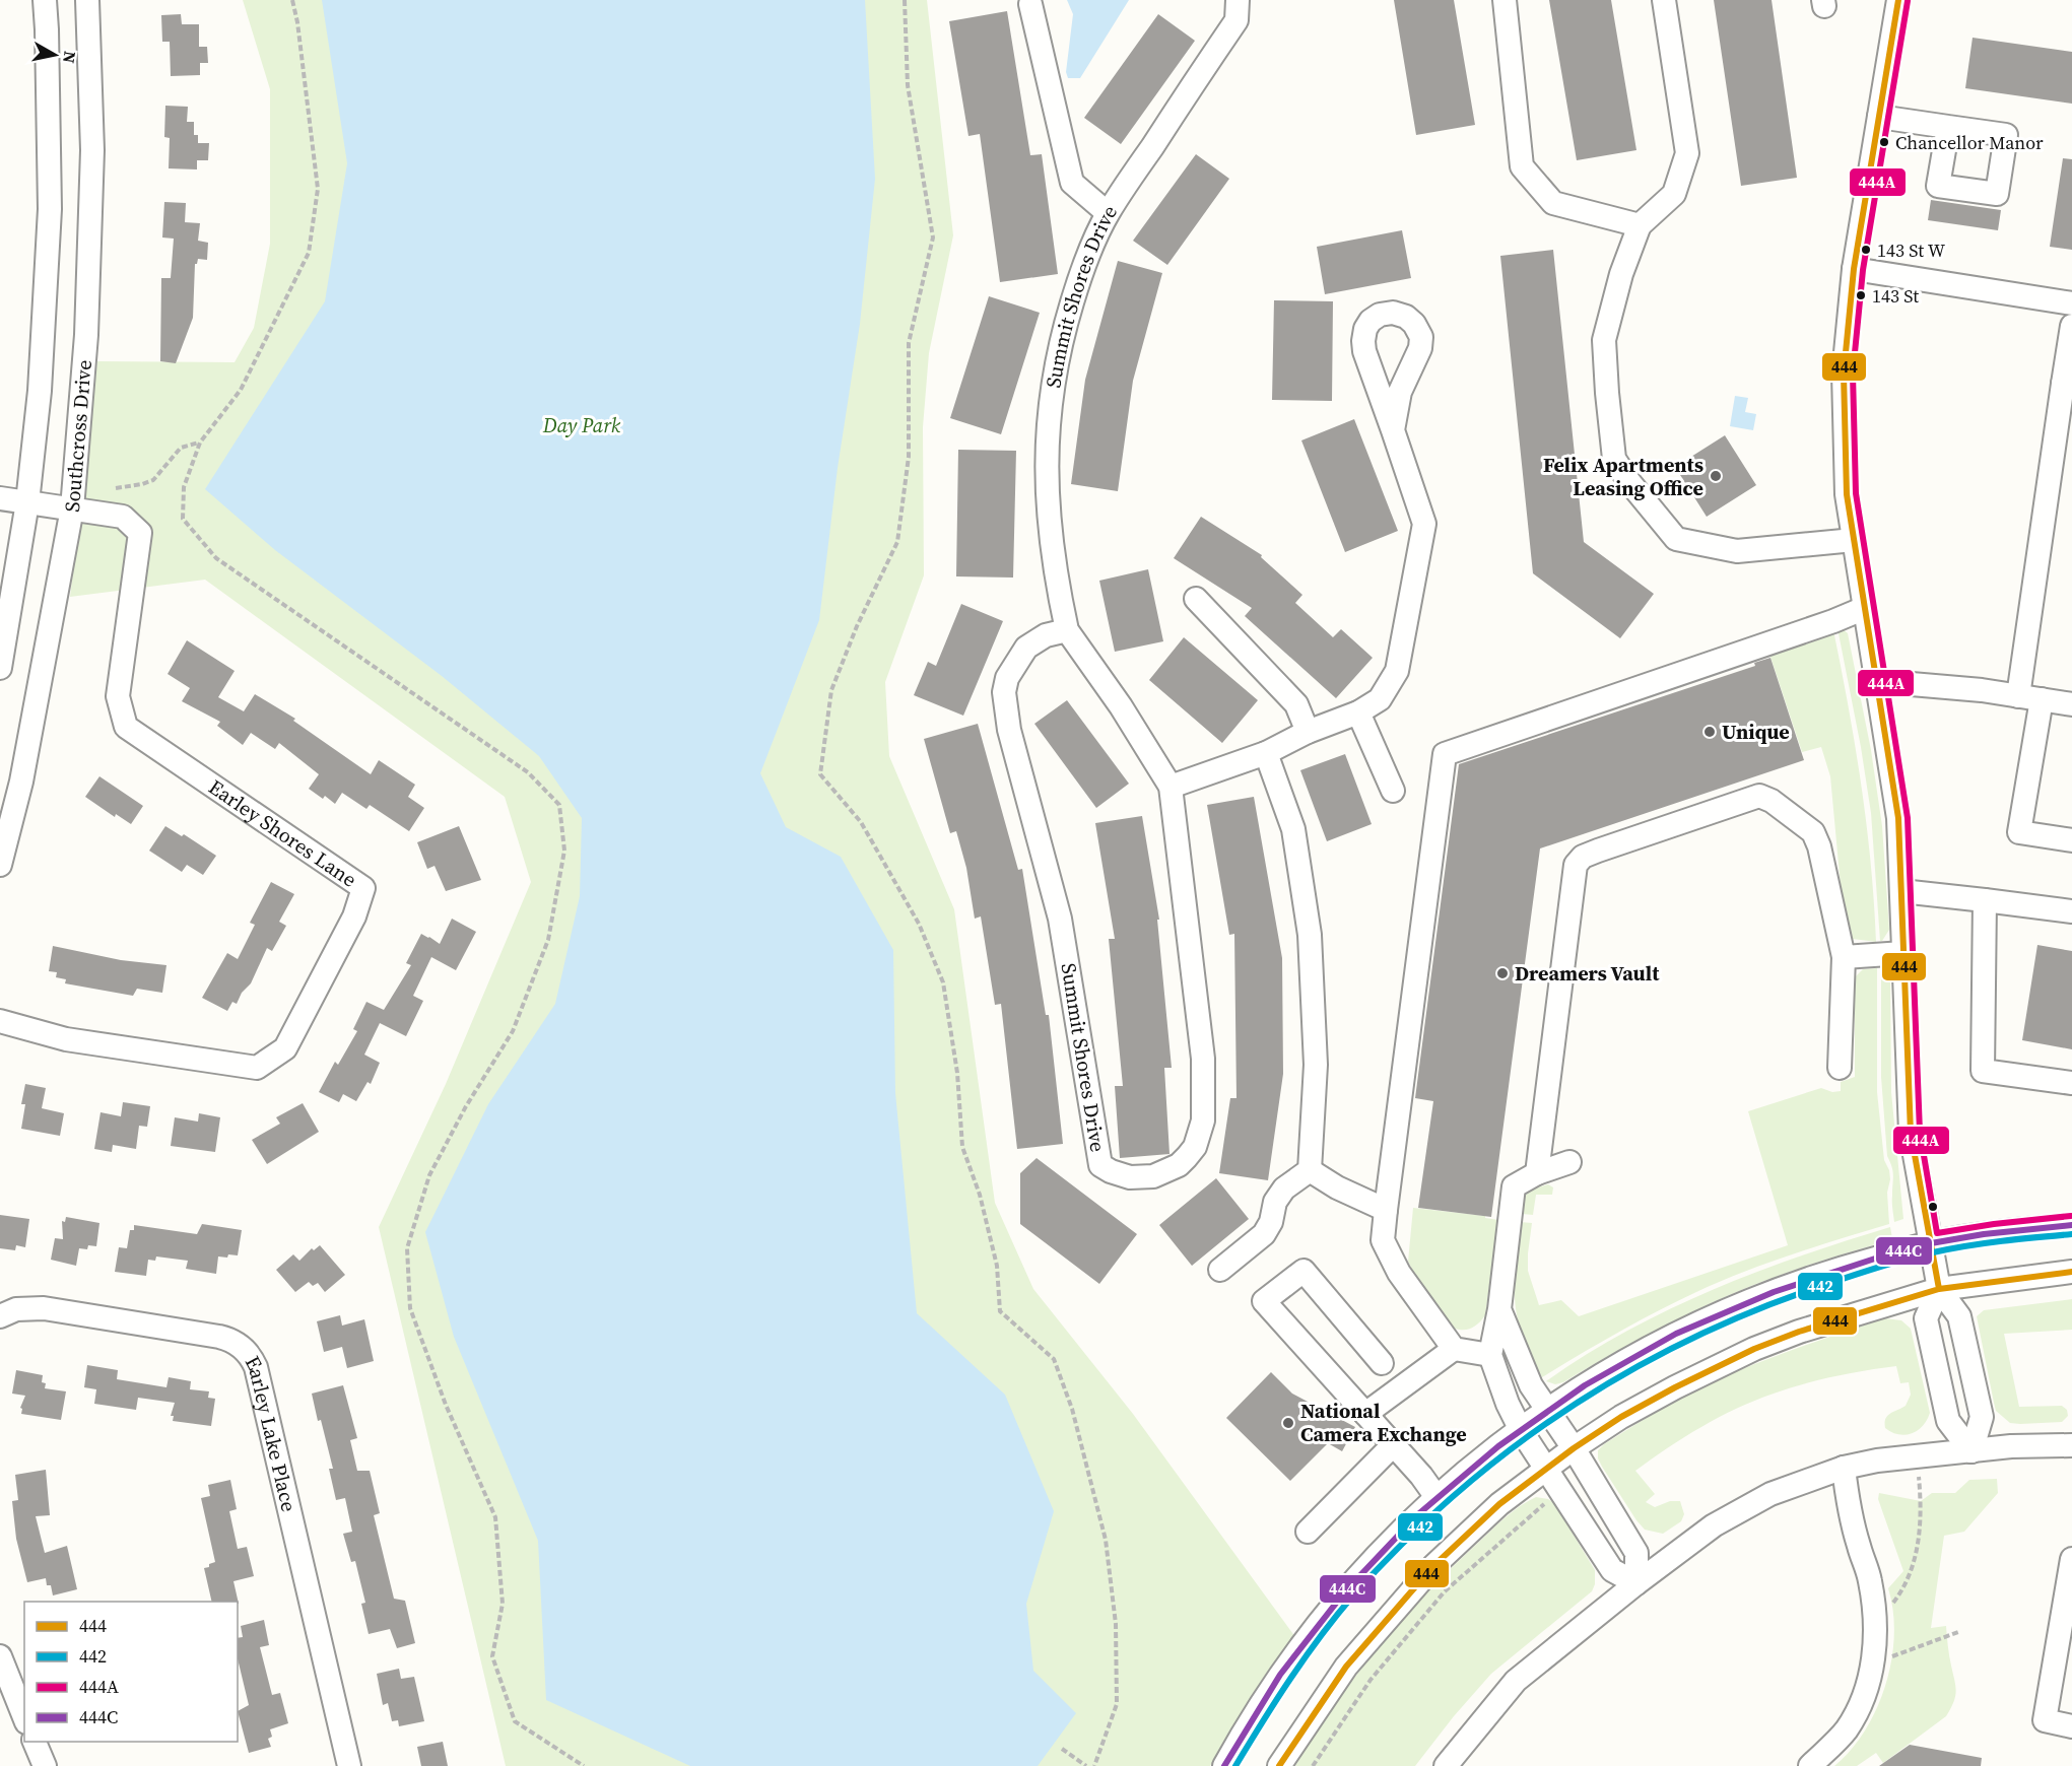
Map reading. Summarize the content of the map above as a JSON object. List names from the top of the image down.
{
  "streets": {
    "street": [
      "Summit Shores Drive",
      "Southcross Drive",
      "Earley Shores Lane",
      "Earley Lake Place"
    ]
  },
  "crossings": [
    ["Southcross Drive", "Earley Shores Lane"]
  ],
  "parks": ["Day Park"],
  "places": [
    "Chancellor Manor",
    "143 St W",
    "143 St",
    "Felix Apartments Leasing Office",
    "Unique",
    "Dreamers Vault",
    "National Camera Exchange"
  ],
  "lines": [
    "transit line 444",
    "transit line 444A",
    "transit line 444C",
    "transit line 442"
  ],
  "legend": [
    "444",
    "442",
    "444A",
    "444C"
  ],
  "north": "right"
}
